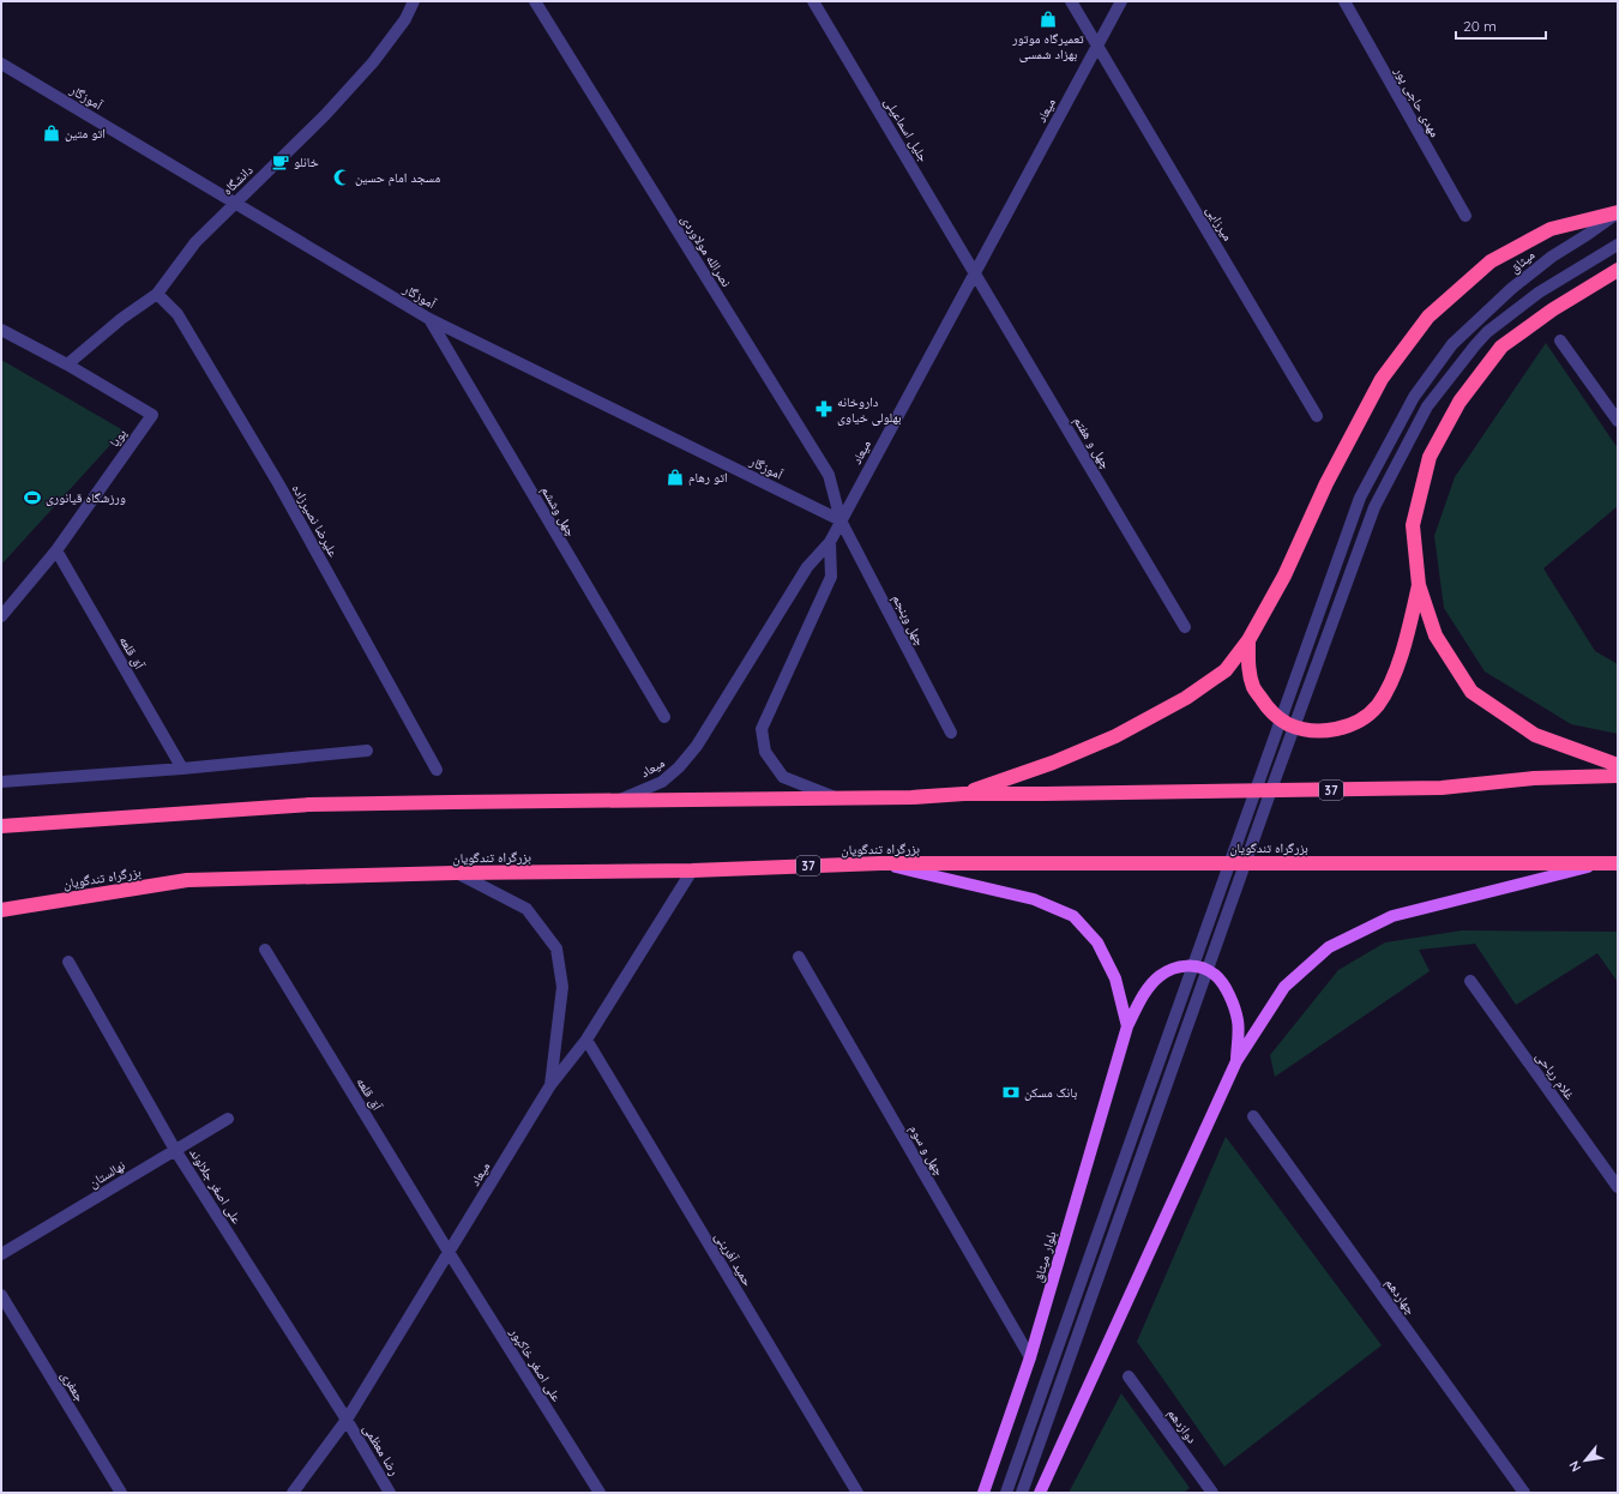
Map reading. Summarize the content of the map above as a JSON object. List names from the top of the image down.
{
  "streets": {
    "highway": ["37", "بزرگراه تندگویان"],
    "main road": ["بلوار میثاق"],
    "street": [
      "آموزگار",
      "مهدی حاجی پور",
      "میعاد",
      "جلیل اسماعیلی",
      "دانشگاه",
      "میرزایی",
      "نصرالله مولاوردی",
      "میثاق",
      "پویا",
      "چهل و هفتم",
      "چهل وششم",
      "علیرضا نصیرزاده",
      "چهل وپنجم",
      "آق قلعه",
      "غلام ریاحی",
      "چهل و سوم",
      "نهالستان",
      "علی اصغر جلالوند",
      "حمید آفرینی",
      "چهاردهم",
      "علی اصغر خاکپور",
      "جعفری",
      "دوازدهم",
      "رضا معظمی"
    ]
  },
  "crossings": [
    ["آموزگار", "میعاد"],
    ["آموزگار", "دانشگاه"],
    ["آموزگار", "نصرالله مولاوردی"],
    ["آموزگار", "چهل وششم"],
    ["آموزگار", "چهل وپنجم"],
    ["میعاد", "جلیل اسماعیلی"],
    ["میعاد", "میرزایی"],
    ["میعاد", "نصرالله مولاوردی"],
    ["میعاد", "چهل و هفتم"],
    ["میعاد", "چهل وپنجم"],
    ["میعاد", "آق قلعه"],
    ["میعاد", "37"],
    ["میعاد", "بزرگراه تندگویان"],
    ["میعاد", "علی اصغر جلالوند"],
    ["میعاد", "حمید آفرینی"],
    ["میعاد", "علی اصغر خاکپور"],
    ["میعاد", "رضا معظمی"],
    ["جلیل اسماعیلی", "چهل و هفتم"],
    ["دانشگاه", "پویا"],
    ["دانشگاه", "علیرضا نصیرزاده"],
    ["نصرالله مولاوردی", "چهل وپنجم"],
    ["پویا", "آق قلعه"],
    ["آق قلعه", "علی اصغر خاکپور"],
    ["چهل و سوم", "بلوار میثاق"],
    ["نهالستان", "علی اصغر جلالوند"],
    ["علی اصغر جلالوند", "رضا معظمی"]
  ],
  "places": {
    "shop": ["تعمیرگاه موتور بهزاد شمسی", "اتو متین", "اتو رهام"],
    "cafe": ["خانلو"],
    "mosque": ["مسجد امام حسین"],
    "pharmacy": ["داروخانه بهلولی خیاوی"],
    "sports": ["ورزشگاه قیانوری"],
    "bank": ["بانک مسکن"]
  },
  "scale_bar": "20 m",
  "north": "bottom left"
}
